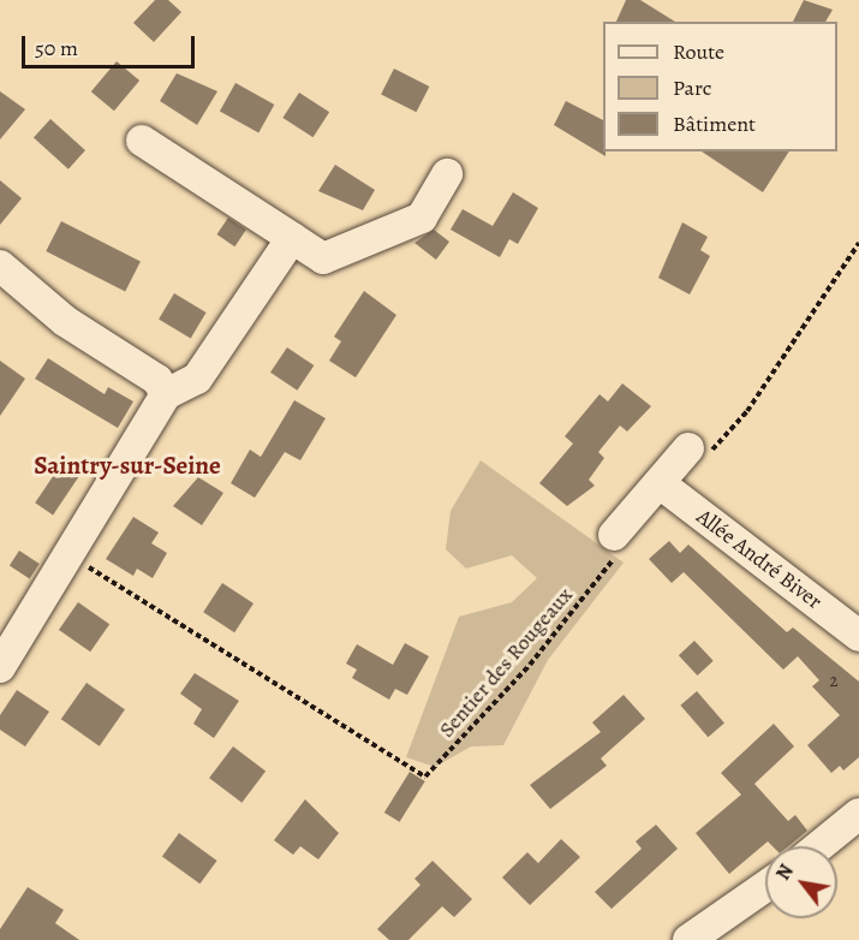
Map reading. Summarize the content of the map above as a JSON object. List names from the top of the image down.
{
  "streets": {
    "street": ["Allée André Biver"],
    "path": ["Sentier des Rougeaux"]
  },
  "districts": ["Saintry-sur-Seine"],
  "house_numbers": ["2"],
  "legend": ["Route", "Parc", "Bâtiment"],
  "scale_bar": "50 m",
  "north": "top left"
}
